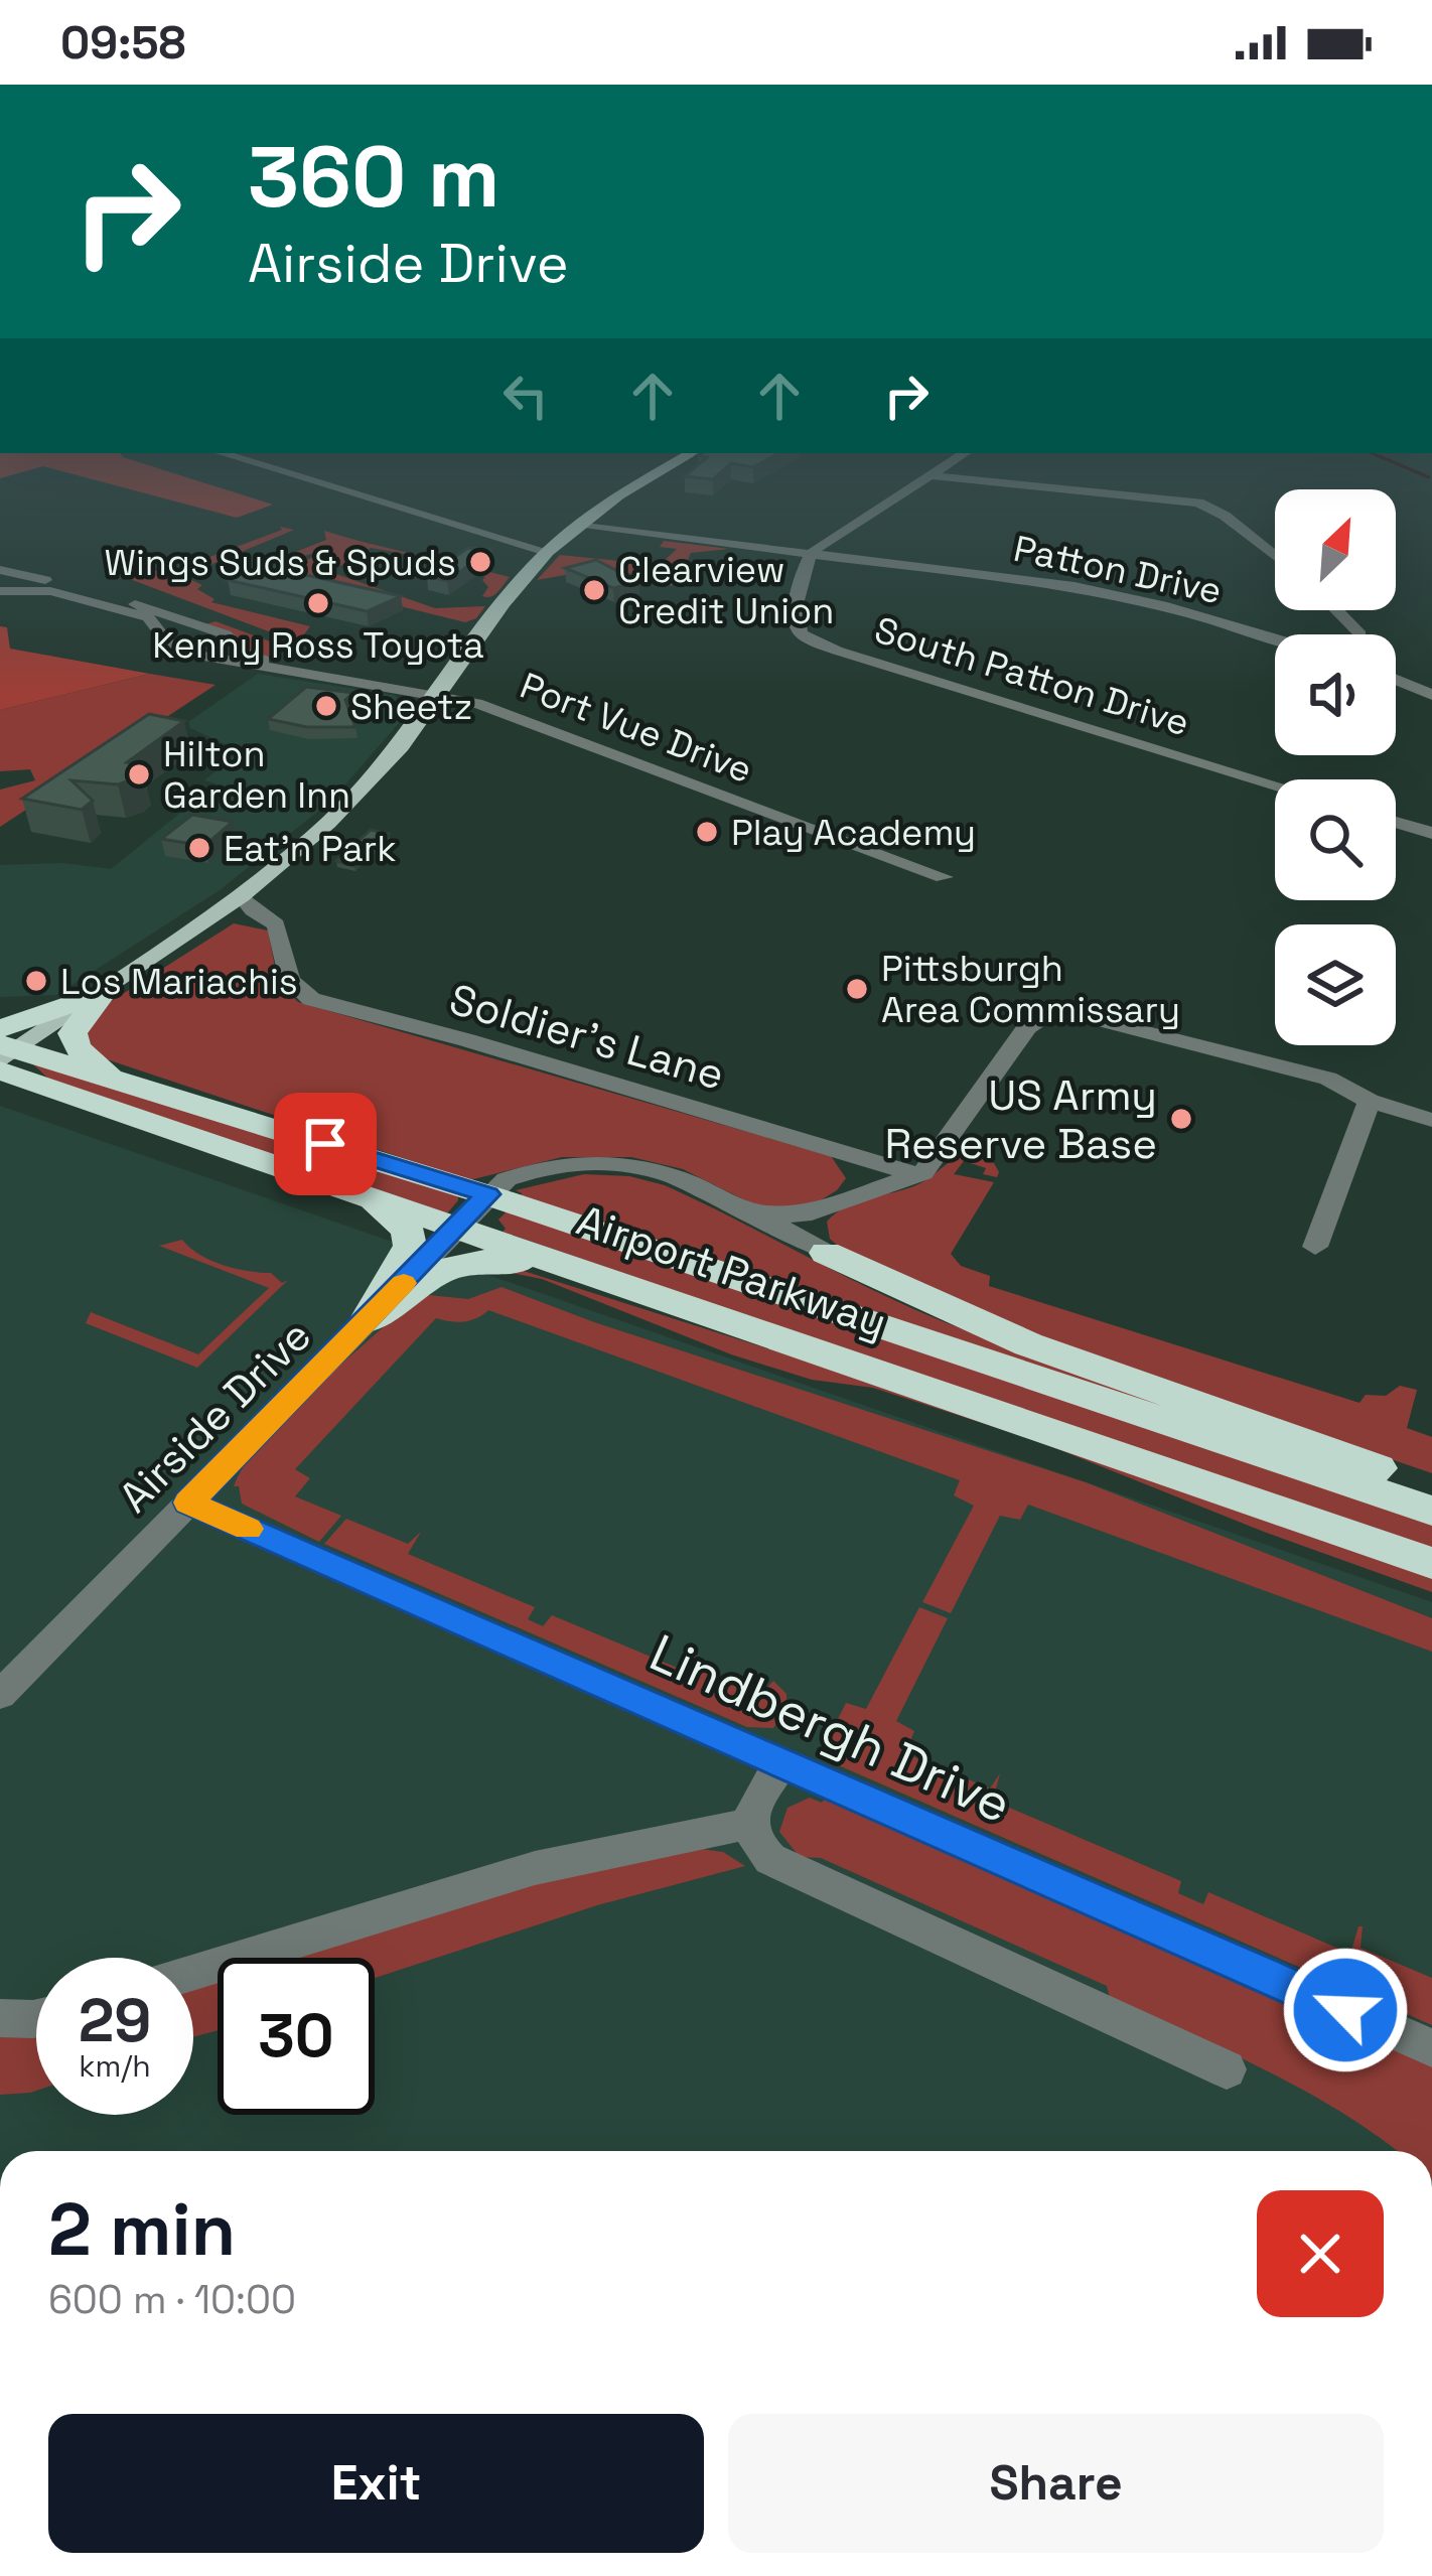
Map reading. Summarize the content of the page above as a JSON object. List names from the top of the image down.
{
  "streets": {
    "highway": ["Airport Parkway"],
    "street": [
      "Patton Drive",
      "South Patton Drive",
      "Port Vue Drive",
      "Soldier's Lane",
      "Airside Drive",
      "Lindbergh Drive"
    ]
  },
  "crossings": [
    ["Patton Drive", "South Patton Drive"],
    ["Airport Parkway", "Airside Drive"],
    ["Airside Drive", "Lindbergh Drive"]
  ],
  "places": [
    "Wings Suds & Spuds",
    "Clearview Credit Union",
    "Kenny Ross Toyota",
    "Sheetz",
    "Hilton Garden Inn",
    "Play Academy",
    "Eat'n Park",
    "Los Mariachis",
    "Pittsburgh Area Commissary",
    "US Army Reserve Base"
  ],
  "north": "top right",
  "page": {
    "status": "09:58",
    "turn": ["360 m", "Airside Drive"],
    "speed": "29 km/h",
    "limit": "30",
    "heading": ["2 min", "600 m · 10:00"],
    "buttons": ["Exit", "Share"]
  }
}
